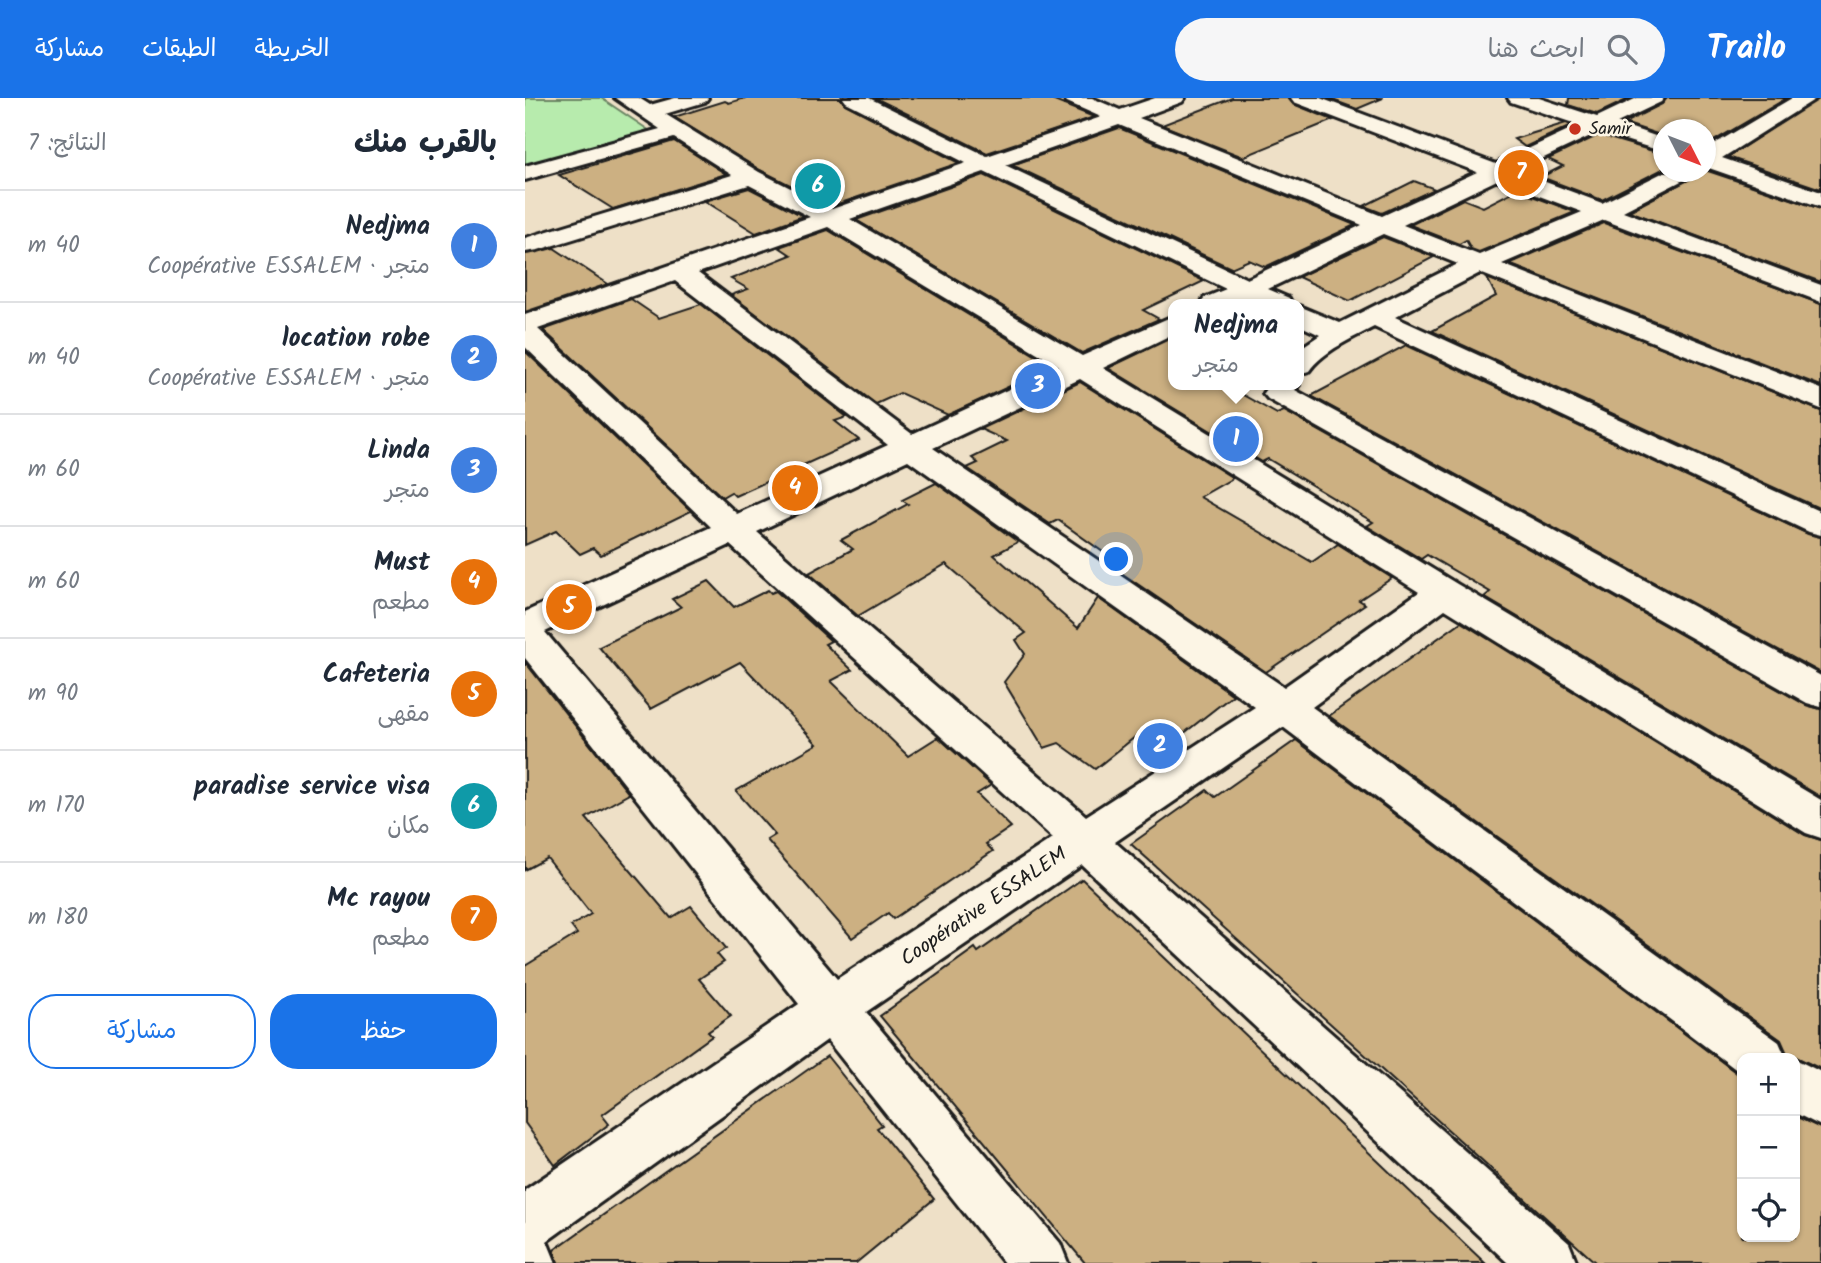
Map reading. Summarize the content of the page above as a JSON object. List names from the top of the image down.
{
  "streets": {
    "street": ["Coopérative ESSALEM"]
  },
  "places": ["Samir"],
  "north": "bottom right",
  "page": {
    "header": "Trailo",
    "search": "ابحث هنا",
    "nav": ["الخريطة", "الطبقات", "مشاركة"],
    "heading": ["بالقرب منك", "النتائج: 7"],
    "pins": [
      "7",
      "6",
      "3",
      "1",
      "4",
      "5",
      "2"
    ],
    "list": [
      {
        "mark": "1",
        "name": "Nedjma",
        "note": "متجر · Coopérative ESSALEM",
        "value": "40 m"
      },
      {
        "mark": "2",
        "name": "location robe",
        "note": "متجر · Coopérative ESSALEM",
        "value": "40 m"
      },
      {
        "mark": "3",
        "name": "Linda",
        "note": "متجر",
        "value": "60 m"
      },
      {
        "mark": "4",
        "name": "Must",
        "note": "مطعم",
        "value": "60 m"
      },
      {
        "mark": "5",
        "name": "Cafeteria",
        "note": "مقهى",
        "value": "90 m"
      },
      {
        "mark": "6",
        "name": "paradise service visa",
        "note": "مكان",
        "value": "170 m"
      },
      {
        "mark": "7",
        "name": "Mc rayou",
        "note": "مطعم",
        "value": "180 m"
      }
    ],
    "popup": ["Nedjma", "متجر"],
    "buttons": ["حفظ", "مشاركة"],
    "map_buttons": ["+", "−"]
  }
}
